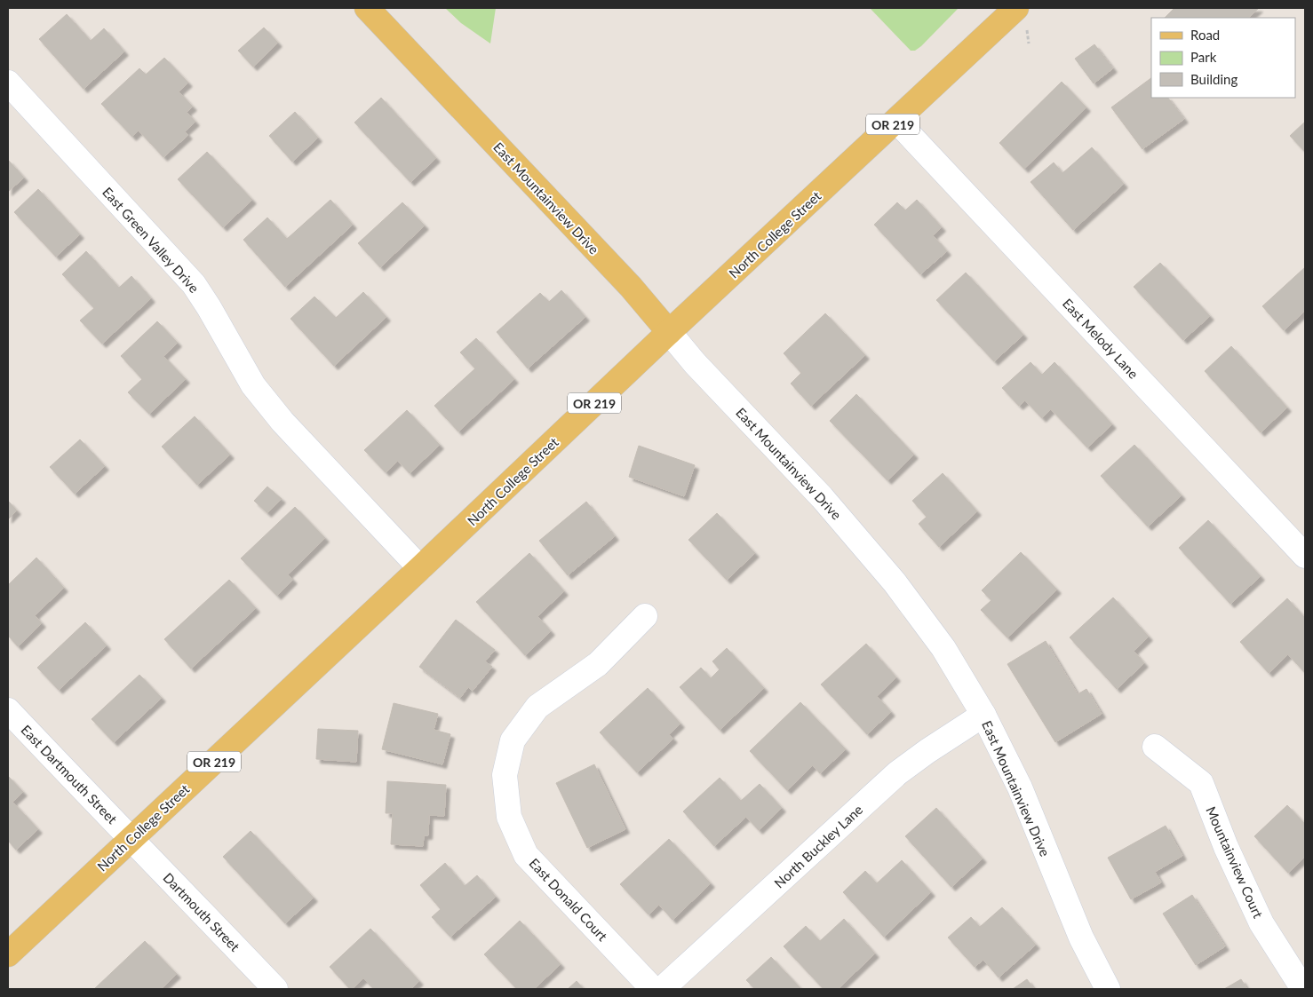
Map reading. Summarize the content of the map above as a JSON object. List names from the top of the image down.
{
  "streets": {
    "main road": ["OR 219", "East Mountainview Drive", "North College Street"],
    "street": [
      "East Green Valley Drive",
      "East Melody Lane",
      "East Dartmouth Street",
      "North Buckley Lane",
      "Mountainview Court",
      "East Donald Court",
      "Dartmouth Street"
    ]
  },
  "crossings": [
    ["East Mountainview Drive", "North College Street"],
    ["East Mountainview Drive", "North Buckley Lane"],
    ["North College Street", "East Green Valley Drive"],
    ["North College Street", "East Melody Lane"],
    ["North College Street", "East Dartmouth Street"],
    ["North College Street", "Dartmouth Street"],
    ["East Dartmouth Street", "Dartmouth Street"]
  ],
  "legend": ["Road", "Park", "Building"]
}
